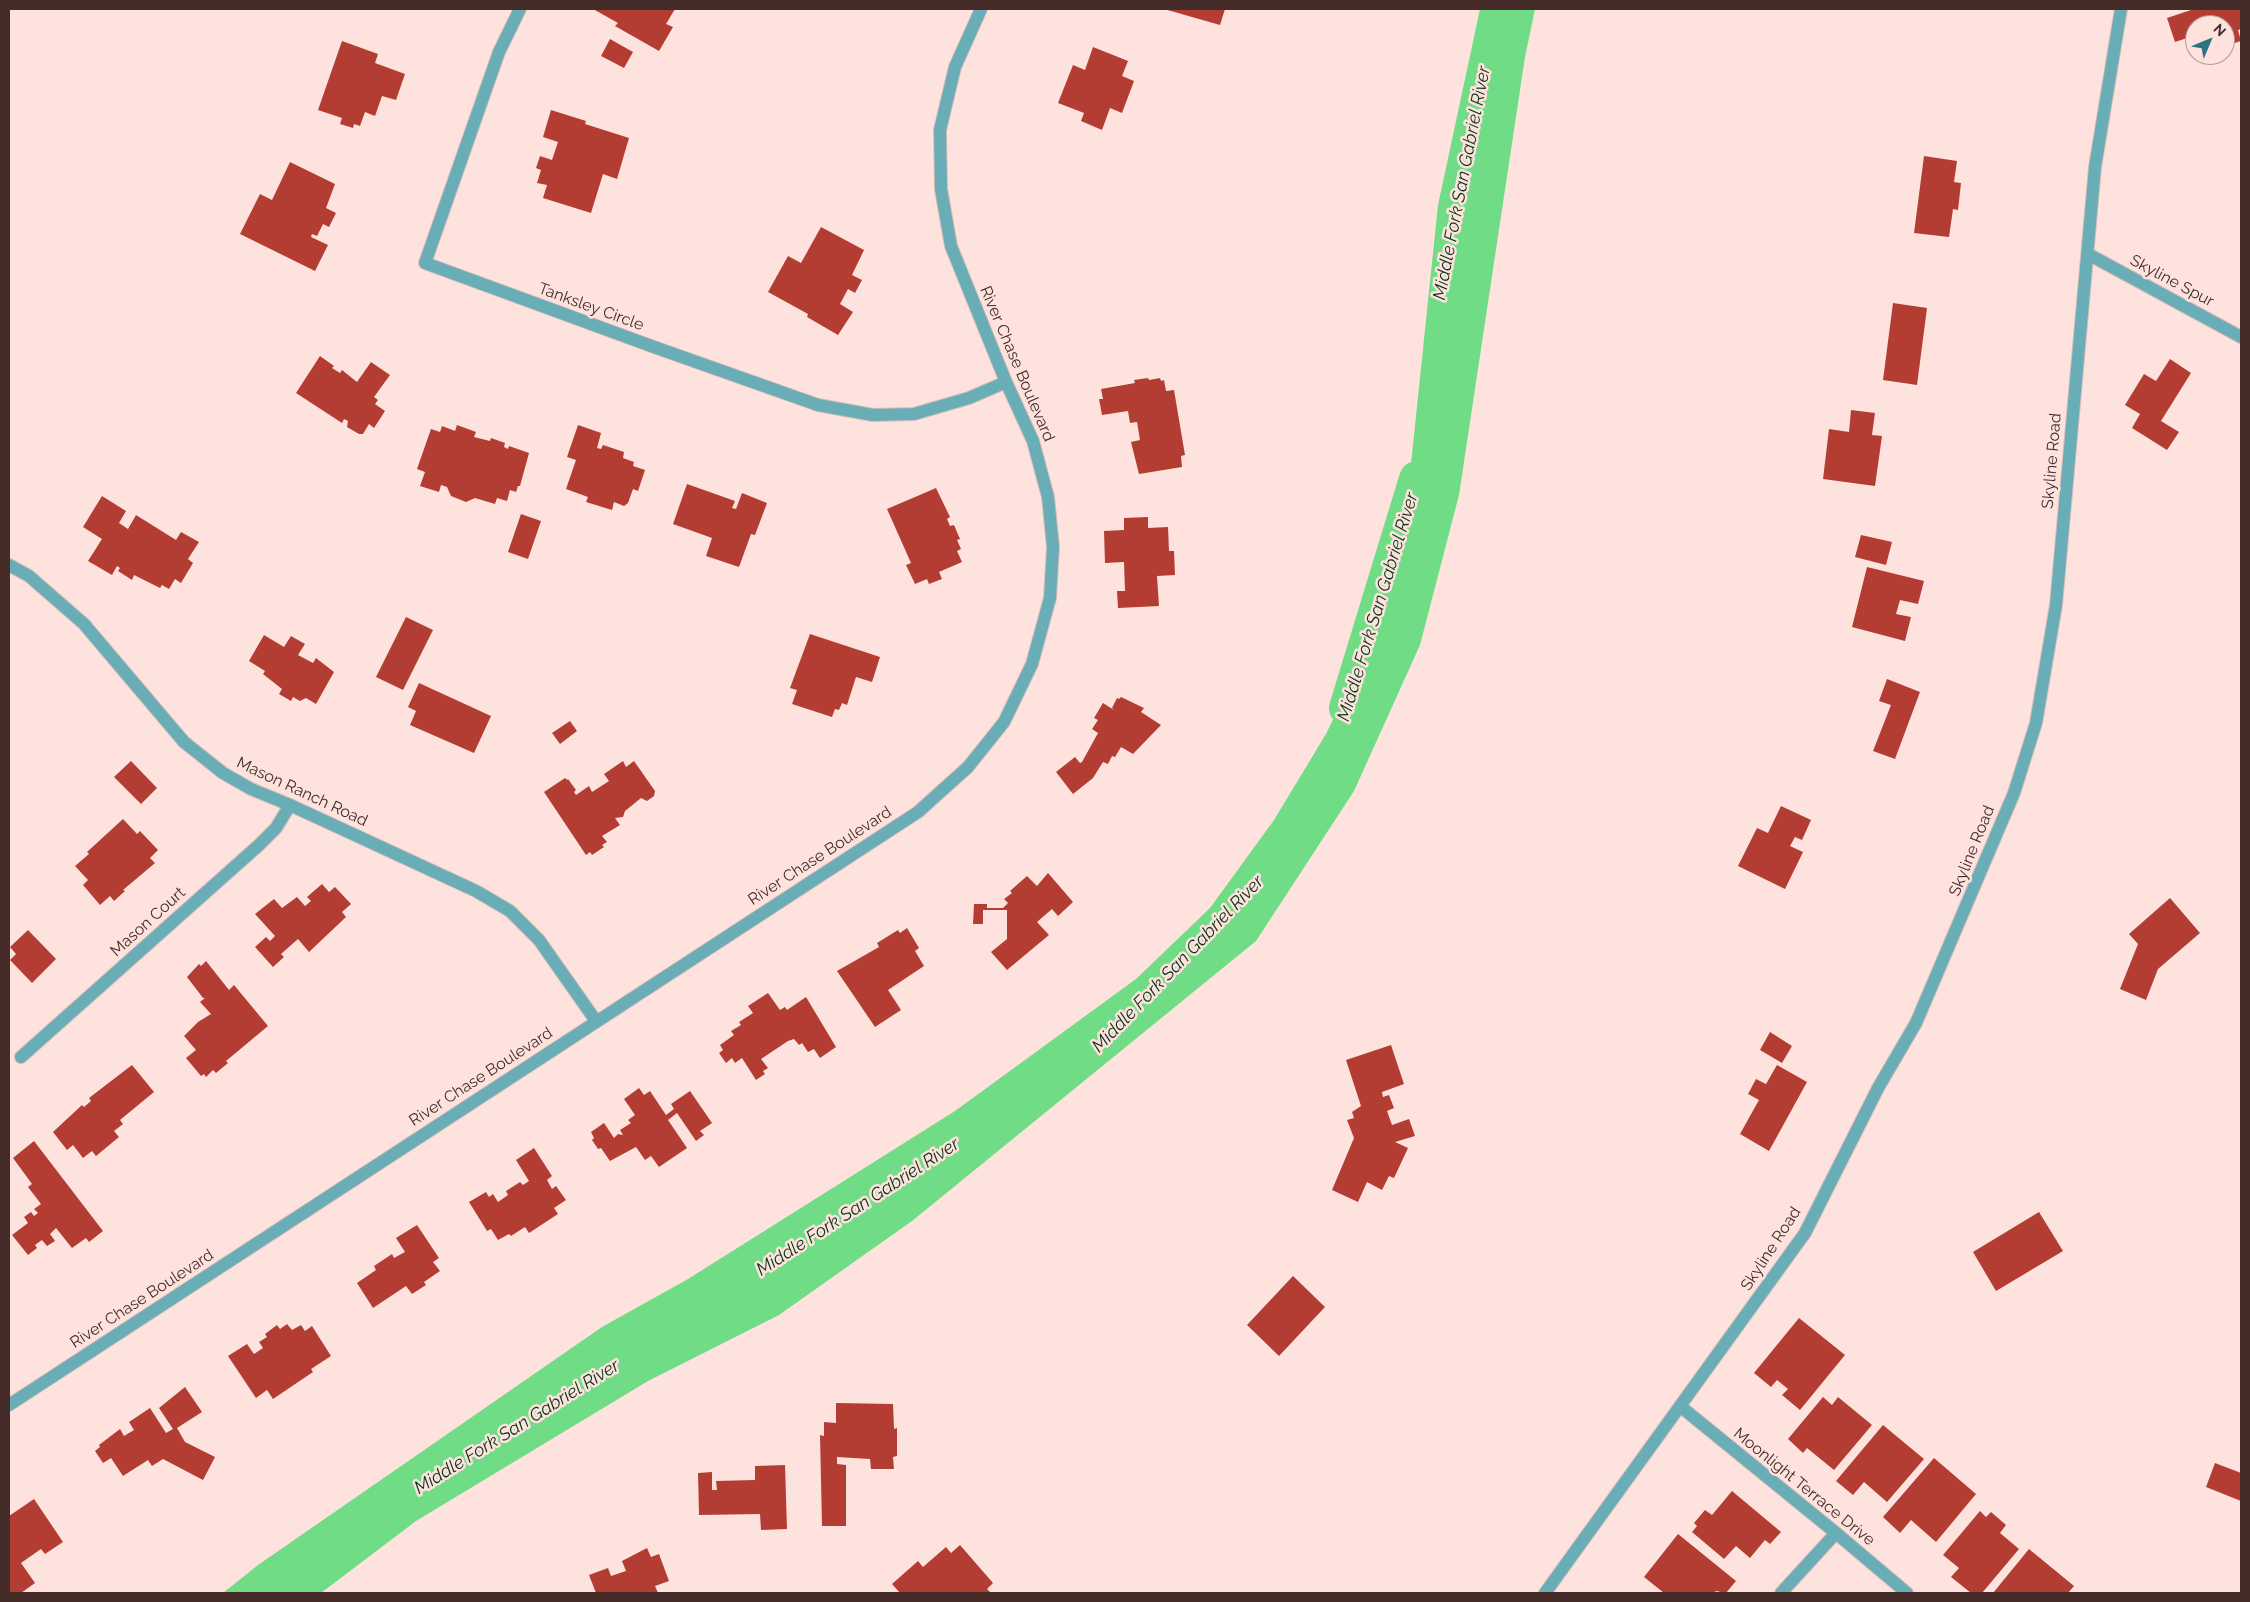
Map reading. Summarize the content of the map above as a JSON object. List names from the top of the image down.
{
  "streets": {
    "street": [
      "Skyline Spur",
      "Tanksley Circle",
      "River Chase Boulevard",
      "Skyline Road",
      "Mason Ranch Road",
      "Mason Court",
      "Moonlight Terrace Drive"
    ]
  },
  "crossings": [
    ["Skyline Spur", "Skyline Road"],
    ["Tanksley Circle", "River Chase Boulevard"],
    ["River Chase Boulevard", "Mason Ranch Road"],
    ["Skyline Road", "Moonlight Terrace Drive"],
    ["Mason Ranch Road", "Mason Court"]
  ],
  "water": ["Middle Fork San Gabriel River"],
  "north": "top right"
}
